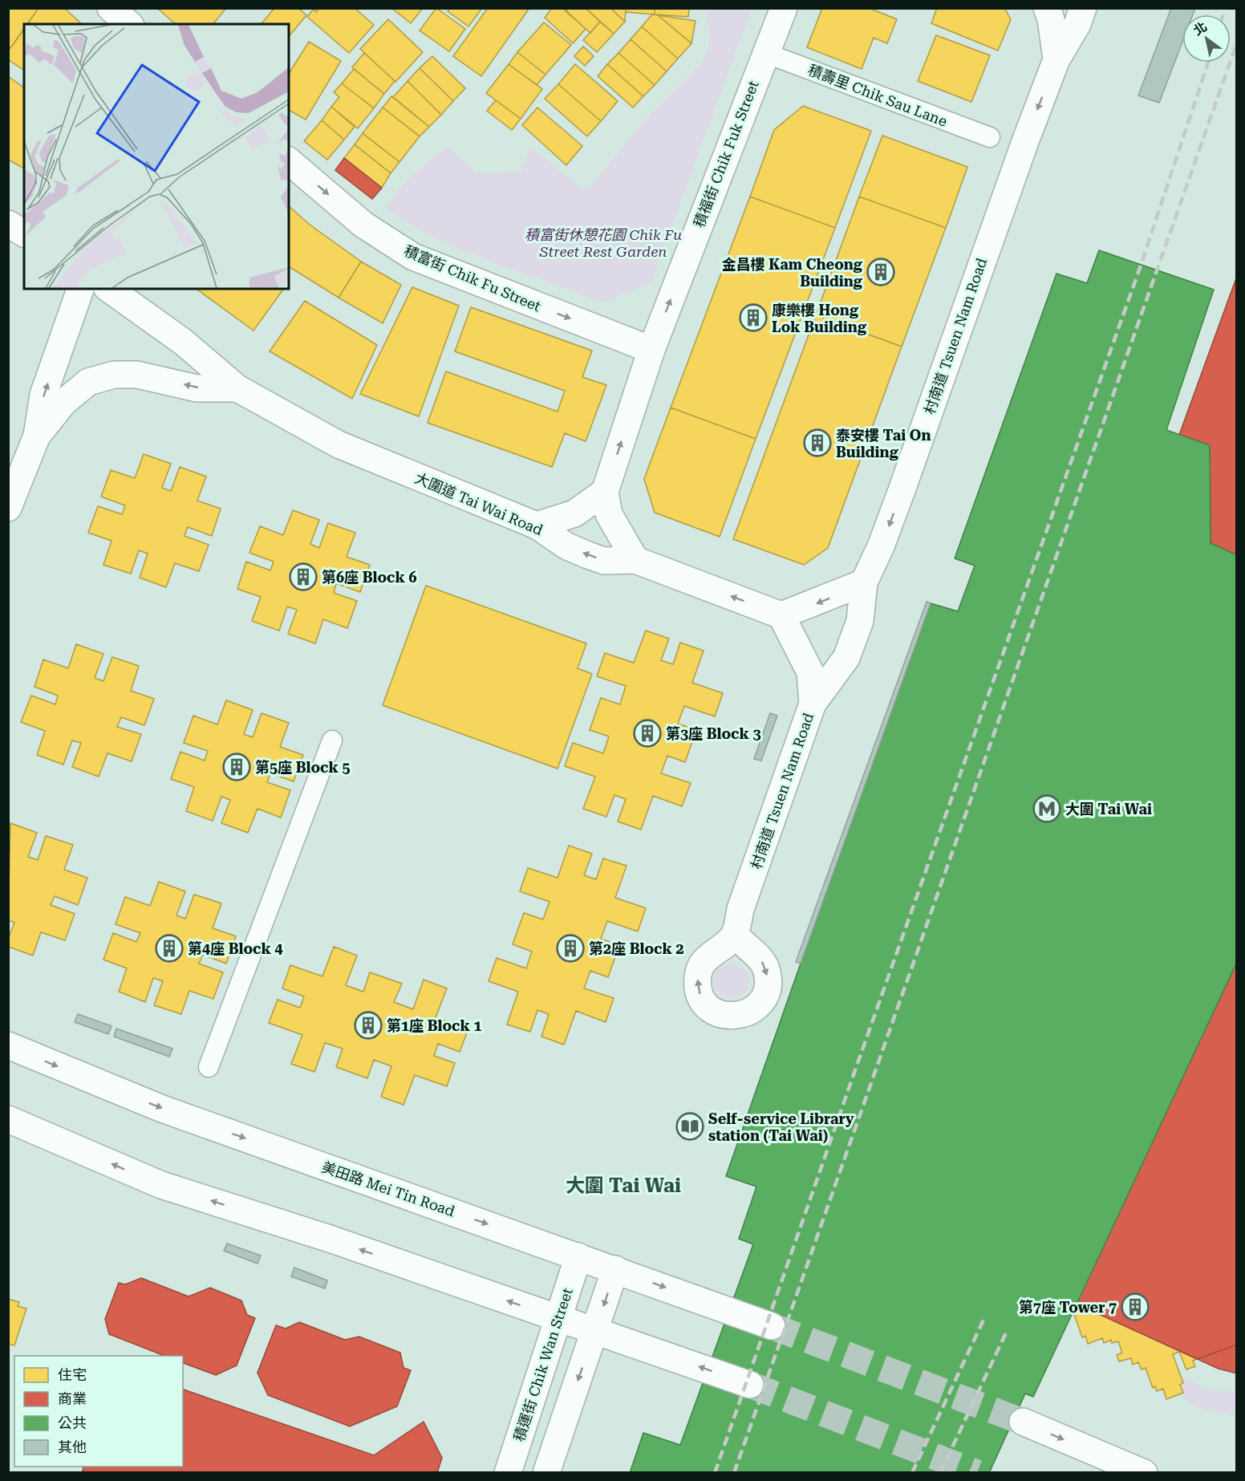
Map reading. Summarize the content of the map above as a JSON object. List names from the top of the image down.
{
  "streets": {
    "street": [
      "積壽里 Chik Sau Lane",
      "積福街 Chik Fuk Street",
      "積富街 Chik Fu Street",
      "村南道 Tsuen Nam Road",
      "大圍道 Tai Wai Road",
      "美田路 Mei Tin Road",
      "積運街 Chik Wan Street"
    ]
  },
  "crossings": [
    ["積壽里 Chik Sau Lane", "積福街 Chik Fuk Street"],
    ["積福街 Chik Fuk Street", "積富街 Chik Fu Street"],
    ["積福街 Chik Fuk Street", "大圍道 Tai Wai Road"],
    ["美田路 Mei Tin Road", "積運街 Chik Wan Street"]
  ],
  "one_way": [
    "積福街 Chik Fuk Street",
    "積富街 Chik Fu Street",
    "村南道 Tsuen Nam Road",
    "大圍道 Tai Wai Road"
  ],
  "districts": ["大圍 Tai Wai"],
  "parks": ["積富街休憩花園 Chik Fu Street Rest Garden"],
  "places": {
    "building": [
      "金昌樓 Kam Cheong Building",
      "康樂樓 Hong Lok Building",
      "泰安樓 Tai On Building",
      "第6座 Block 6",
      "第3座 Block 3",
      "第5座 Block 5",
      "第4座 Block 4",
      "第2座 Block 2",
      "第1座 Block 1",
      "第7座 Tower 7"
    ],
    "metro station": ["大圍 Tai Wai"],
    "library": ["Self-service Library station (Tai Wai)"]
  },
  "legend": [
    "住宅",
    "商業",
    "公共",
    "其他"
  ],
  "north": "top left"
}
